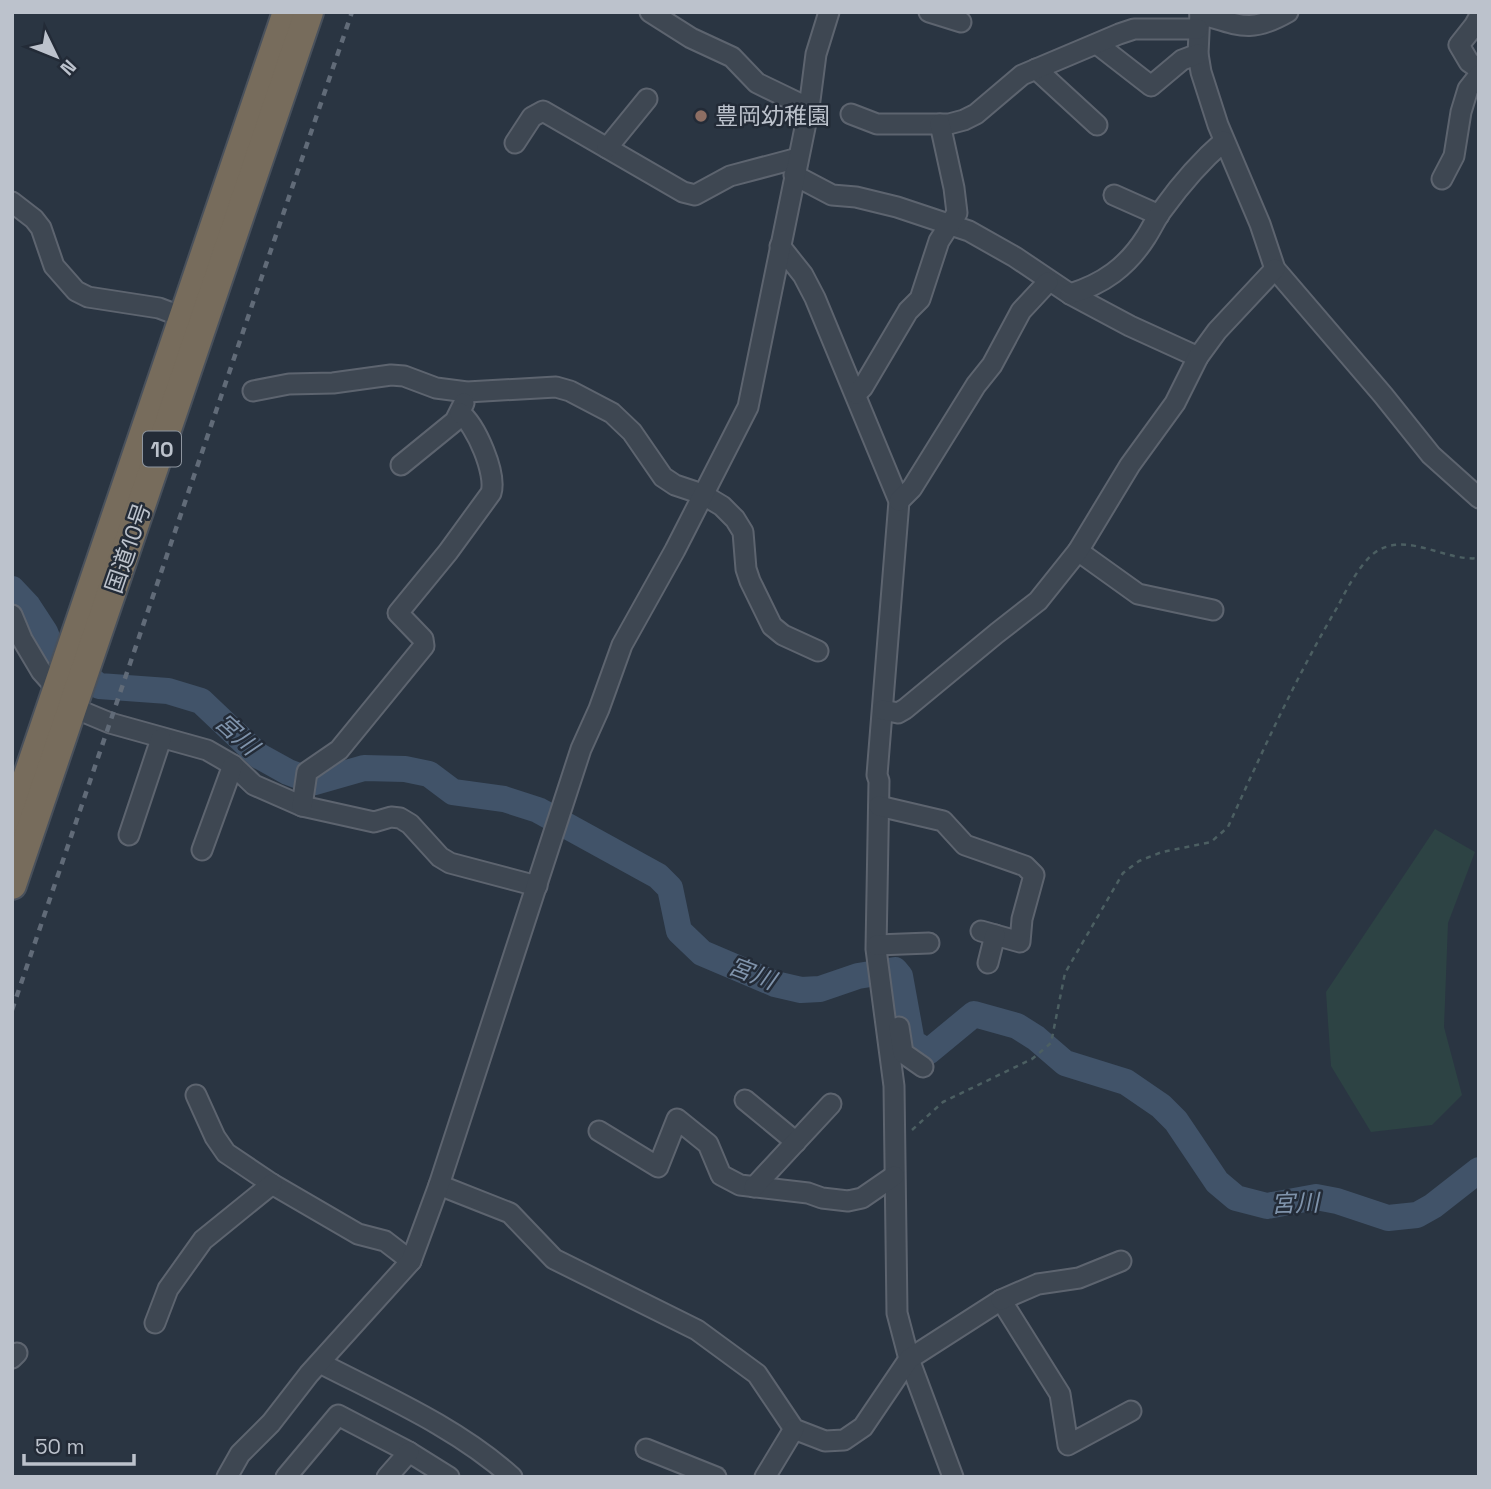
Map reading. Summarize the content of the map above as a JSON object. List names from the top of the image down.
{
  "streets": {
    "highway": ["10", "国道10号"]
  },
  "water": ["宮川"],
  "places": ["豊岡幼稚園"],
  "scale_bar": "50 m",
  "north": "bottom right"
}
